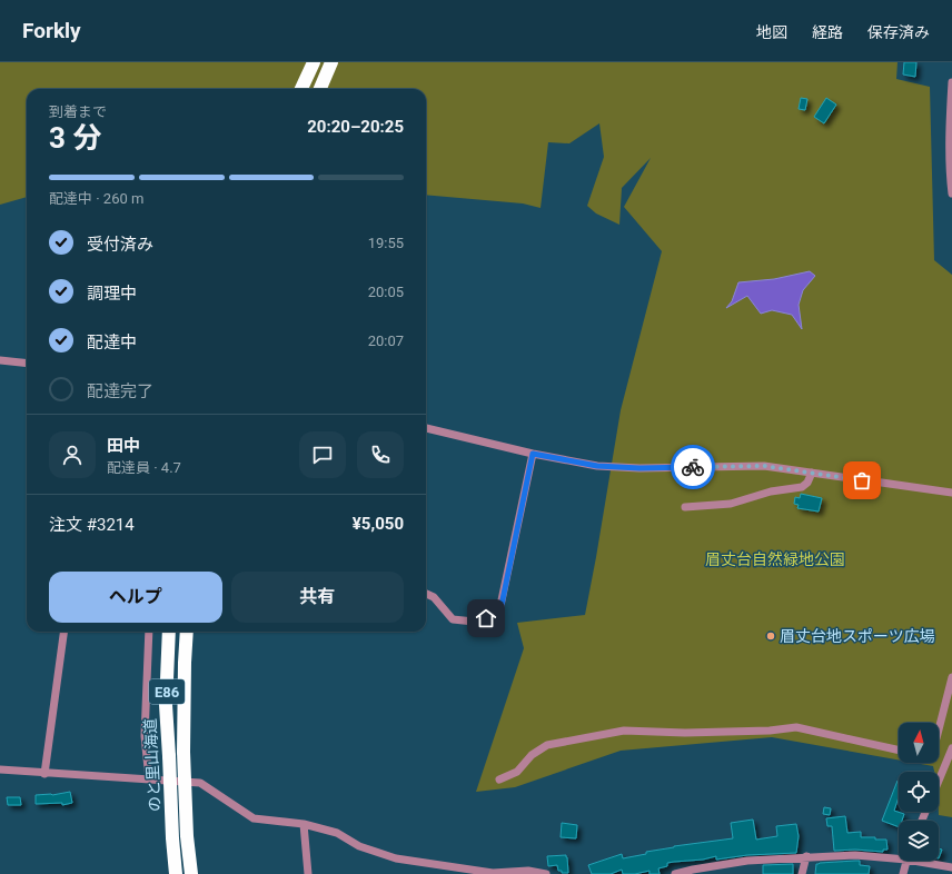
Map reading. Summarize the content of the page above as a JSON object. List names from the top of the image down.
{
  "streets": {
    "highway": ["E86", "のと里山海道"]
  },
  "parks": ["眉丈台自然緑地公園"],
  "places": ["眉丈台地スポーツ広場"],
  "north": "top",
  "page": {
    "header": "Forkly",
    "nav": ["地図", "経路", "保存済み"],
    "heading": ["3 分", "到着まで", "20:20–20:25"],
    "panel": [
      "田中",
      "配達員 · 4.7",
      "注文 #3214",
      "¥5,050"
    ],
    "bar": "配達中 · 260 m",
    "list": [
      ["受付済み", "19:55"],
      ["調理中", "20:05"],
      ["配達中", "20:07"],
      "配達完了"
    ],
    "buttons": ["ヘルプ", "共有"]
  }
}
